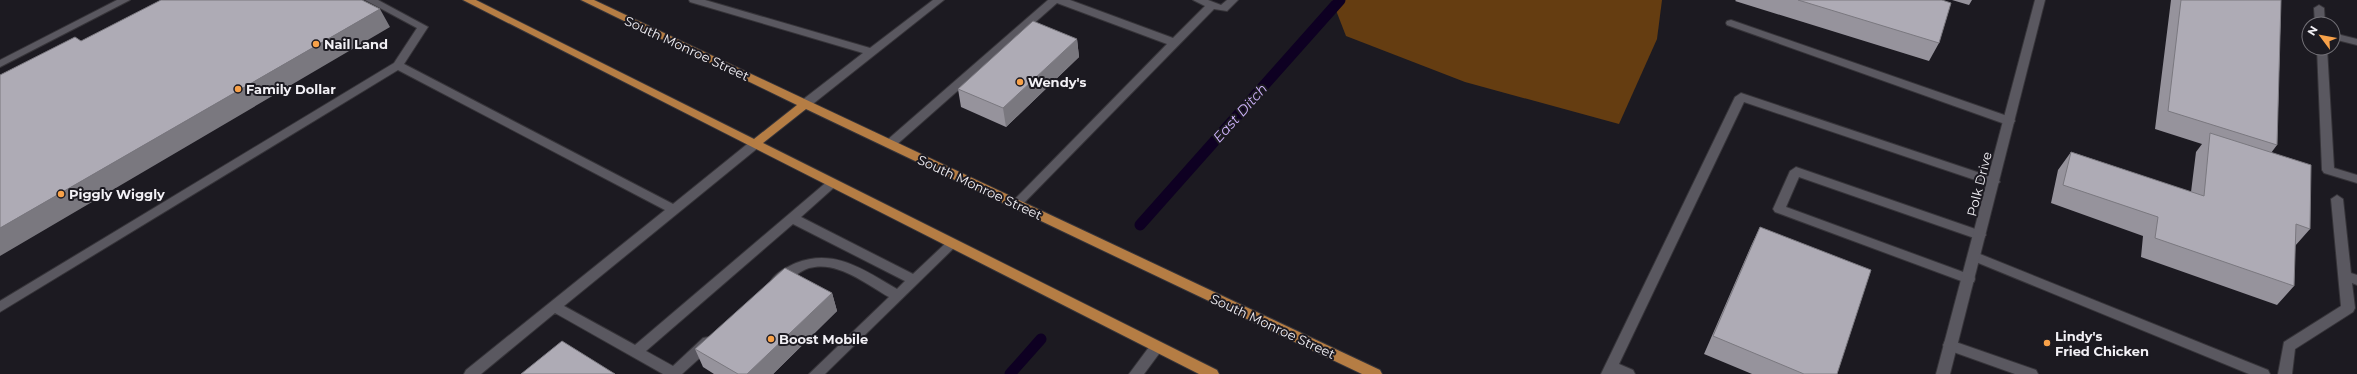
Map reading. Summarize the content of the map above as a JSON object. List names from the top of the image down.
{
  "streets": {
    "main road": ["South Monroe Street"],
    "street": ["Polk Drive"]
  },
  "water": ["East Ditch"],
  "places": [
    "Nail Land",
    "Wendy's",
    "Family Dollar",
    "Piggly Wiggly",
    "Boost Mobile",
    "Lindy's Fried Chicken"
  ],
  "north": "top left"
}
